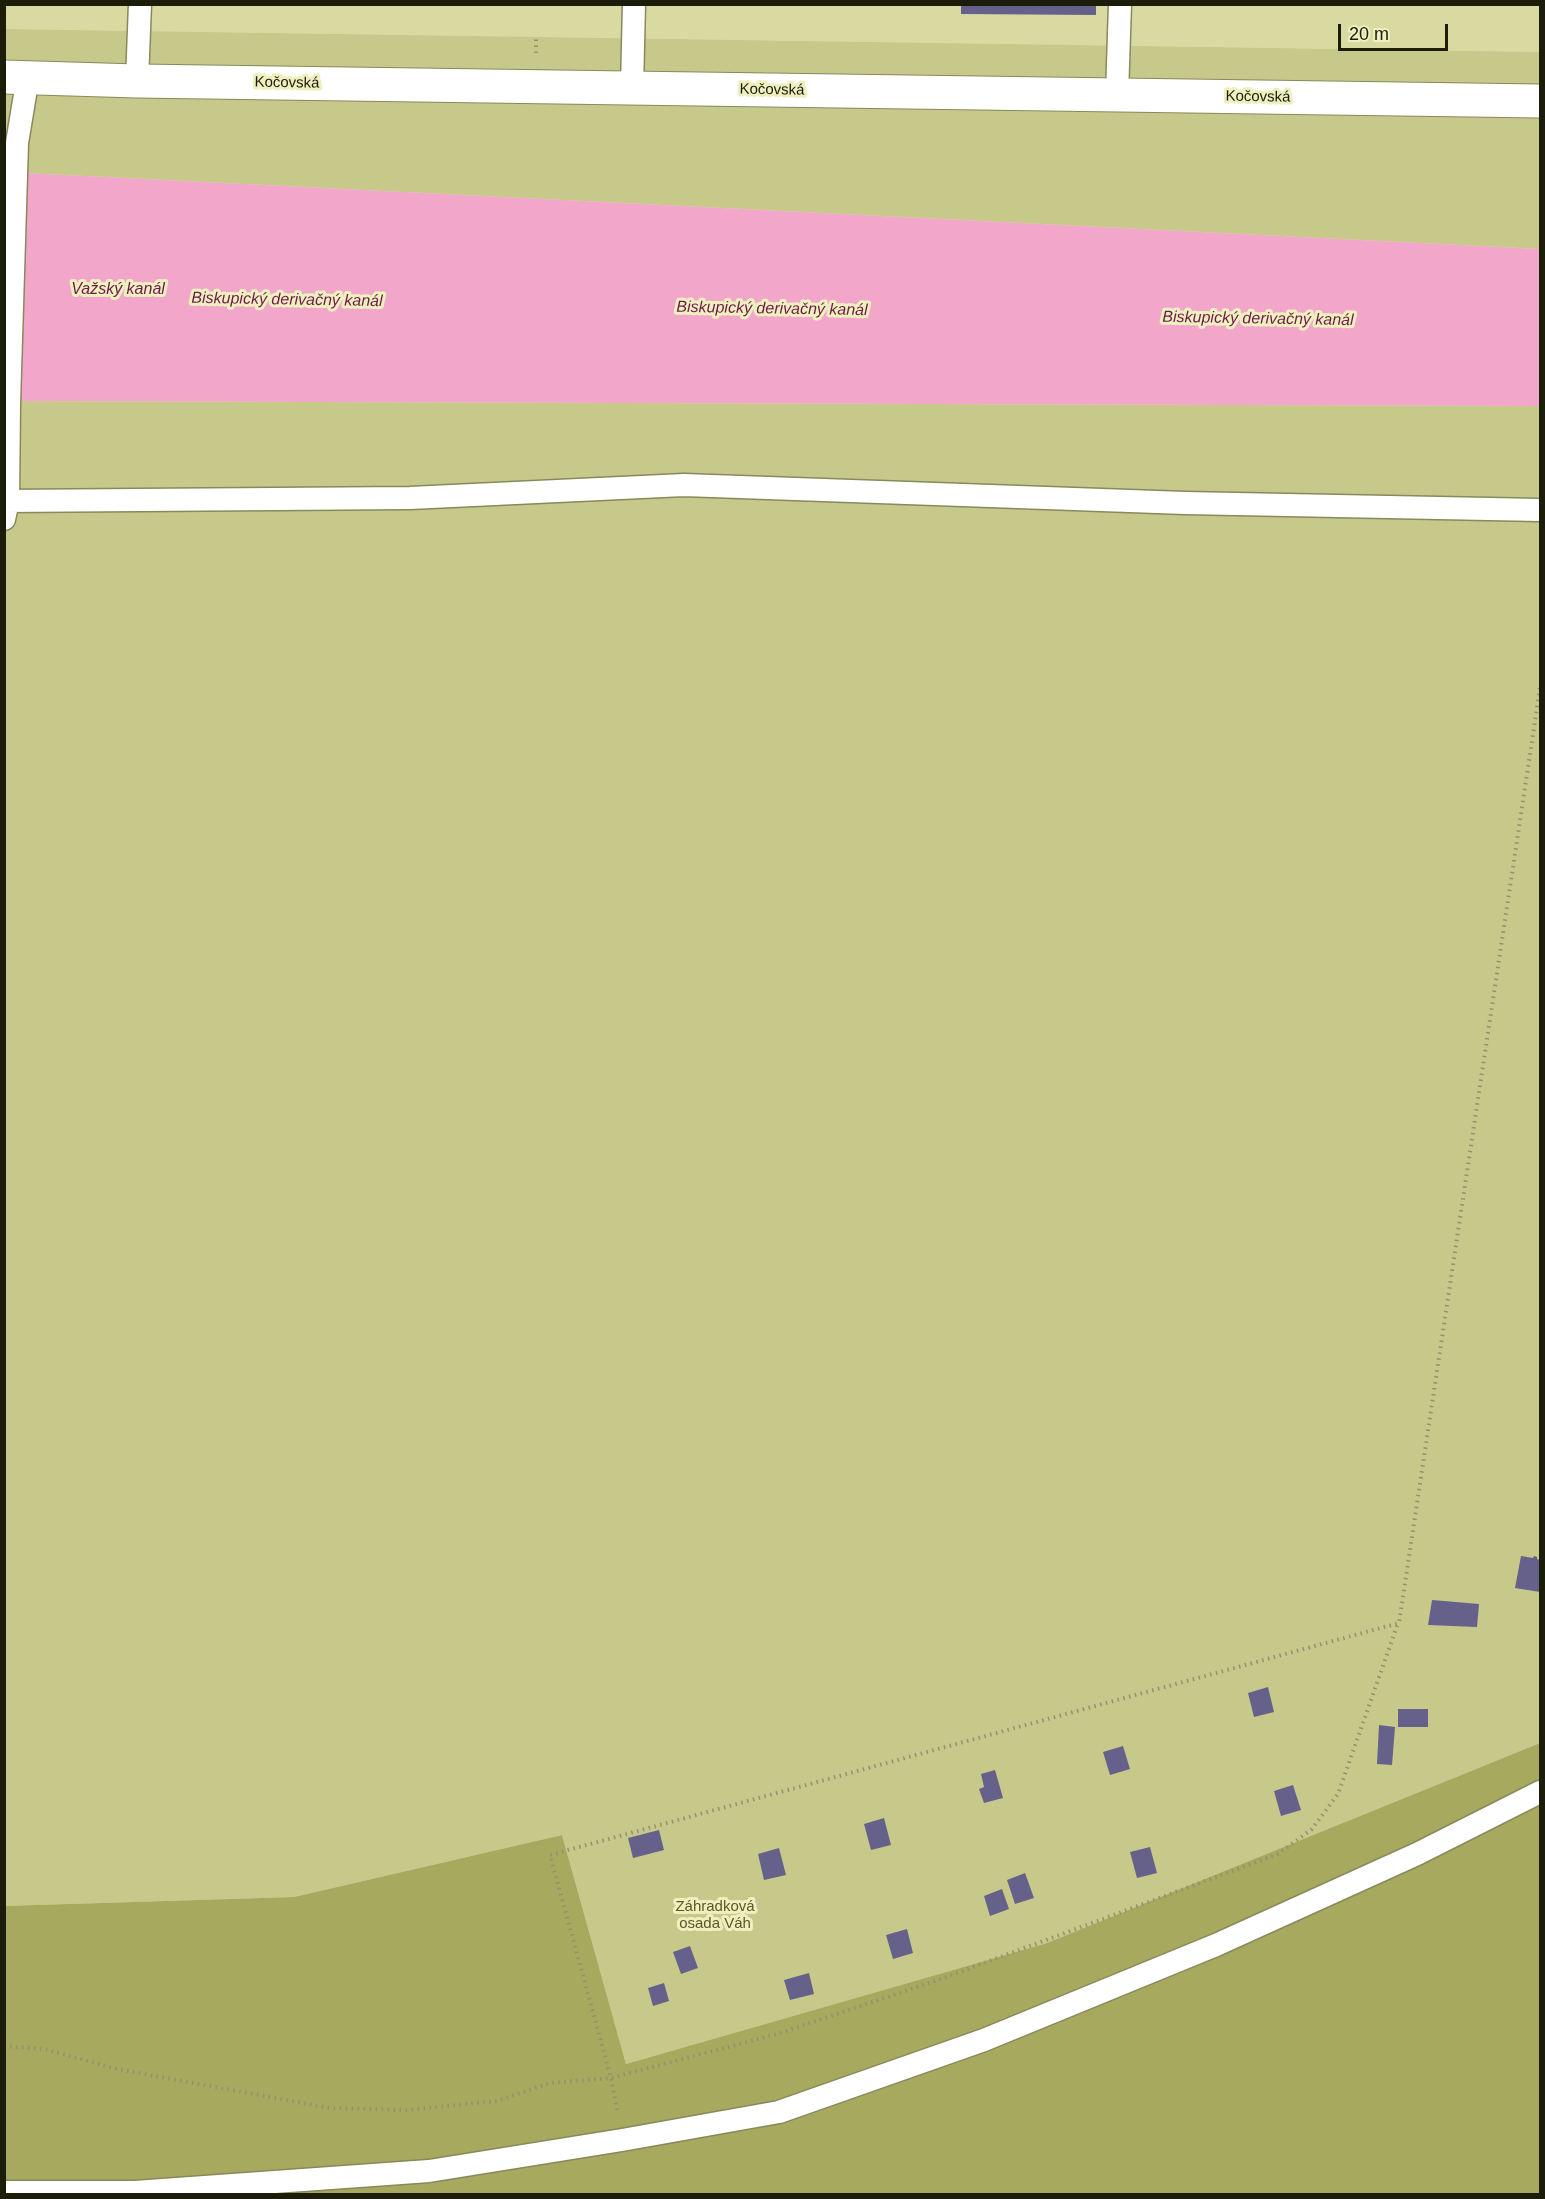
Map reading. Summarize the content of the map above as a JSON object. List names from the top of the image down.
{
  "streets": {
    "street": ["Kočovská"]
  },
  "water": ["Važský kanál", "Biskupický derivačný kanál"],
  "parks": ["Záhradková osada Váh"],
  "scale_bar": "20 m"
}
